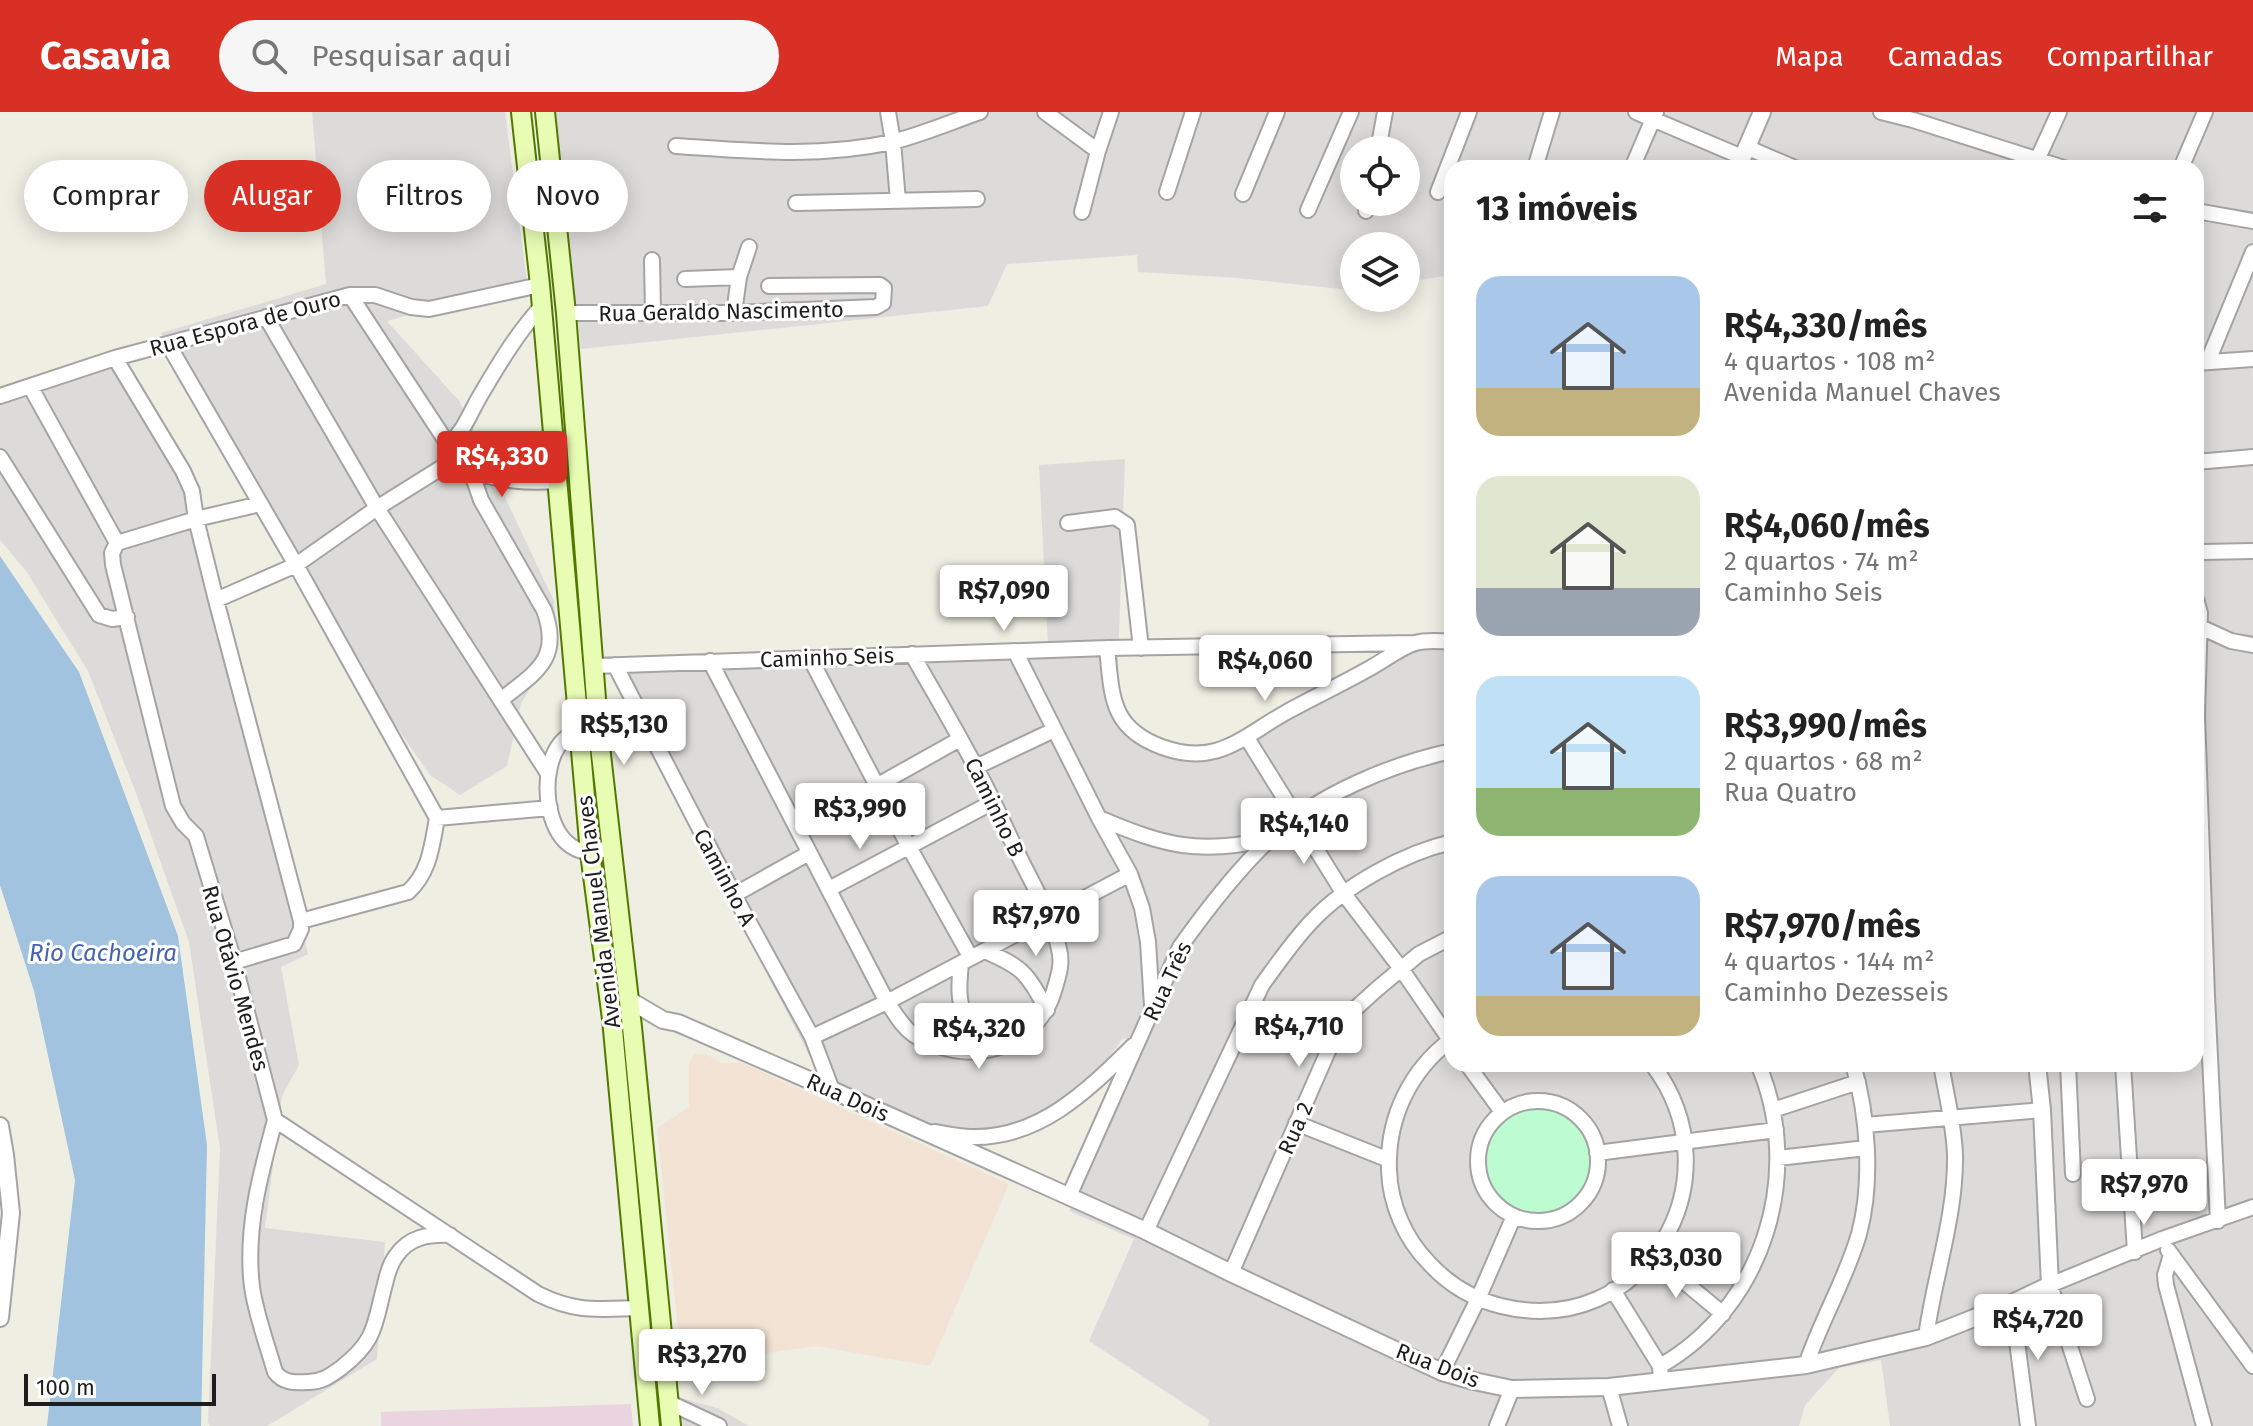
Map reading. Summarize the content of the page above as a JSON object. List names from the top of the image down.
{
  "streets": {
    "main road": ["Avenida Manuel Chaves"],
    "street": [
      "Rua Geraldo Nascimento",
      "Rua Espora de Ouro",
      "Caminho Seis",
      "Caminho B",
      "Caminho A",
      "Rua Otávio Mendes",
      "Rua Três",
      "Rua Dois",
      "Rua 2"
    ]
  },
  "crossings": [
    ["Rua Geraldo Nascimento", "Avenida Manuel Chaves"],
    ["Rua Espora de Ouro", "Avenida Manuel Chaves"],
    ["Caminho Seis", "Caminho B"],
    ["Caminho Seis", "Caminho A"],
    ["Caminho Seis", "Avenida Manuel Chaves"],
    ["Caminho A", "Rua Dois"],
    ["Avenida Manuel Chaves", "Rua Dois"],
    ["Rua Três", "Rua Dois"],
    ["Rua Dois", "Rua 2"]
  ],
  "water": ["Rio Cachoeira"],
  "scale_bar": "100 m",
  "page": {
    "header": "Casavia",
    "search": "Pesquisar aqui",
    "nav": ["Mapa", "Camadas", "Compartilhar"],
    "chip": [
      "Comprar",
      "Alugar",
      "Filtros",
      "Novo"
    ],
    "heading": "13 imóveis",
    "list": [
      {
        "name": "R$4,330/mês",
        "note": "4 quartos · 108 m² · Avenida Manuel Chaves"
      },
      {
        "name": "R$4,060/mês",
        "note": "2 quartos · 74 m² · Caminho Seis"
      },
      {
        "name": "R$3,990/mês",
        "note": "2 quartos · 68 m² · Rua Quatro"
      },
      {
        "name": "R$7,970/mês",
        "note": "4 quartos · 144 m² · Caminho Dezesseis"
      }
    ],
    "price": [
      "R$4,330",
      "R$7,090",
      "R$4,060",
      "R$5,130",
      "R$3,990",
      "R$4,140",
      "R$7,970",
      "R$4,710",
      "R$4,320",
      "R$7,970",
      "R$3,030",
      "R$4,720",
      "R$3,270"
    ],
    "scale": "100 m"
  }
}
